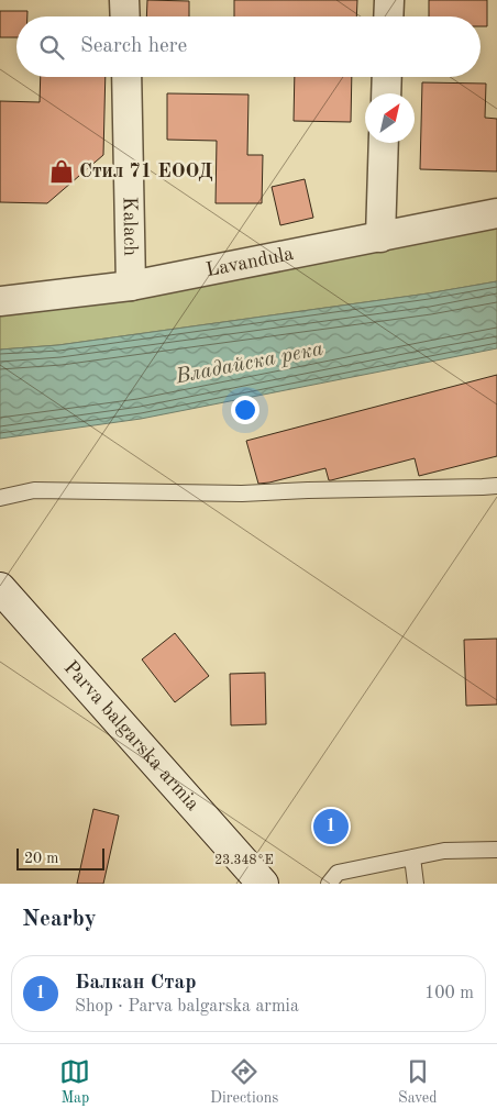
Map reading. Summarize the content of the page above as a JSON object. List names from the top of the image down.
{
  "streets": {
    "street": ["Kalach", "Lavandula", "Parva balgarska armia"]
  },
  "crossings": [
    ["Kalach", "Lavandula"]
  ],
  "water": ["Владайска река"],
  "places": {
    "shop": ["Стил 71 ЕООД"]
  },
  "scale_bar": "20 m",
  "north": "top right",
  "page": {
    "search": "Search here",
    "pins": "1",
    "scale": "20 m",
    "heading": "Nearby",
    "list": [
      {
        "mark": "1",
        "name": "Балкан Стар",
        "note": "Shop · Parva balgarska armia",
        "value": "100 m"
      }
    ],
    "nav": ["Map", "Directions", "Saved"]
  },
  "coordinates": ["23.348°E"]
}
